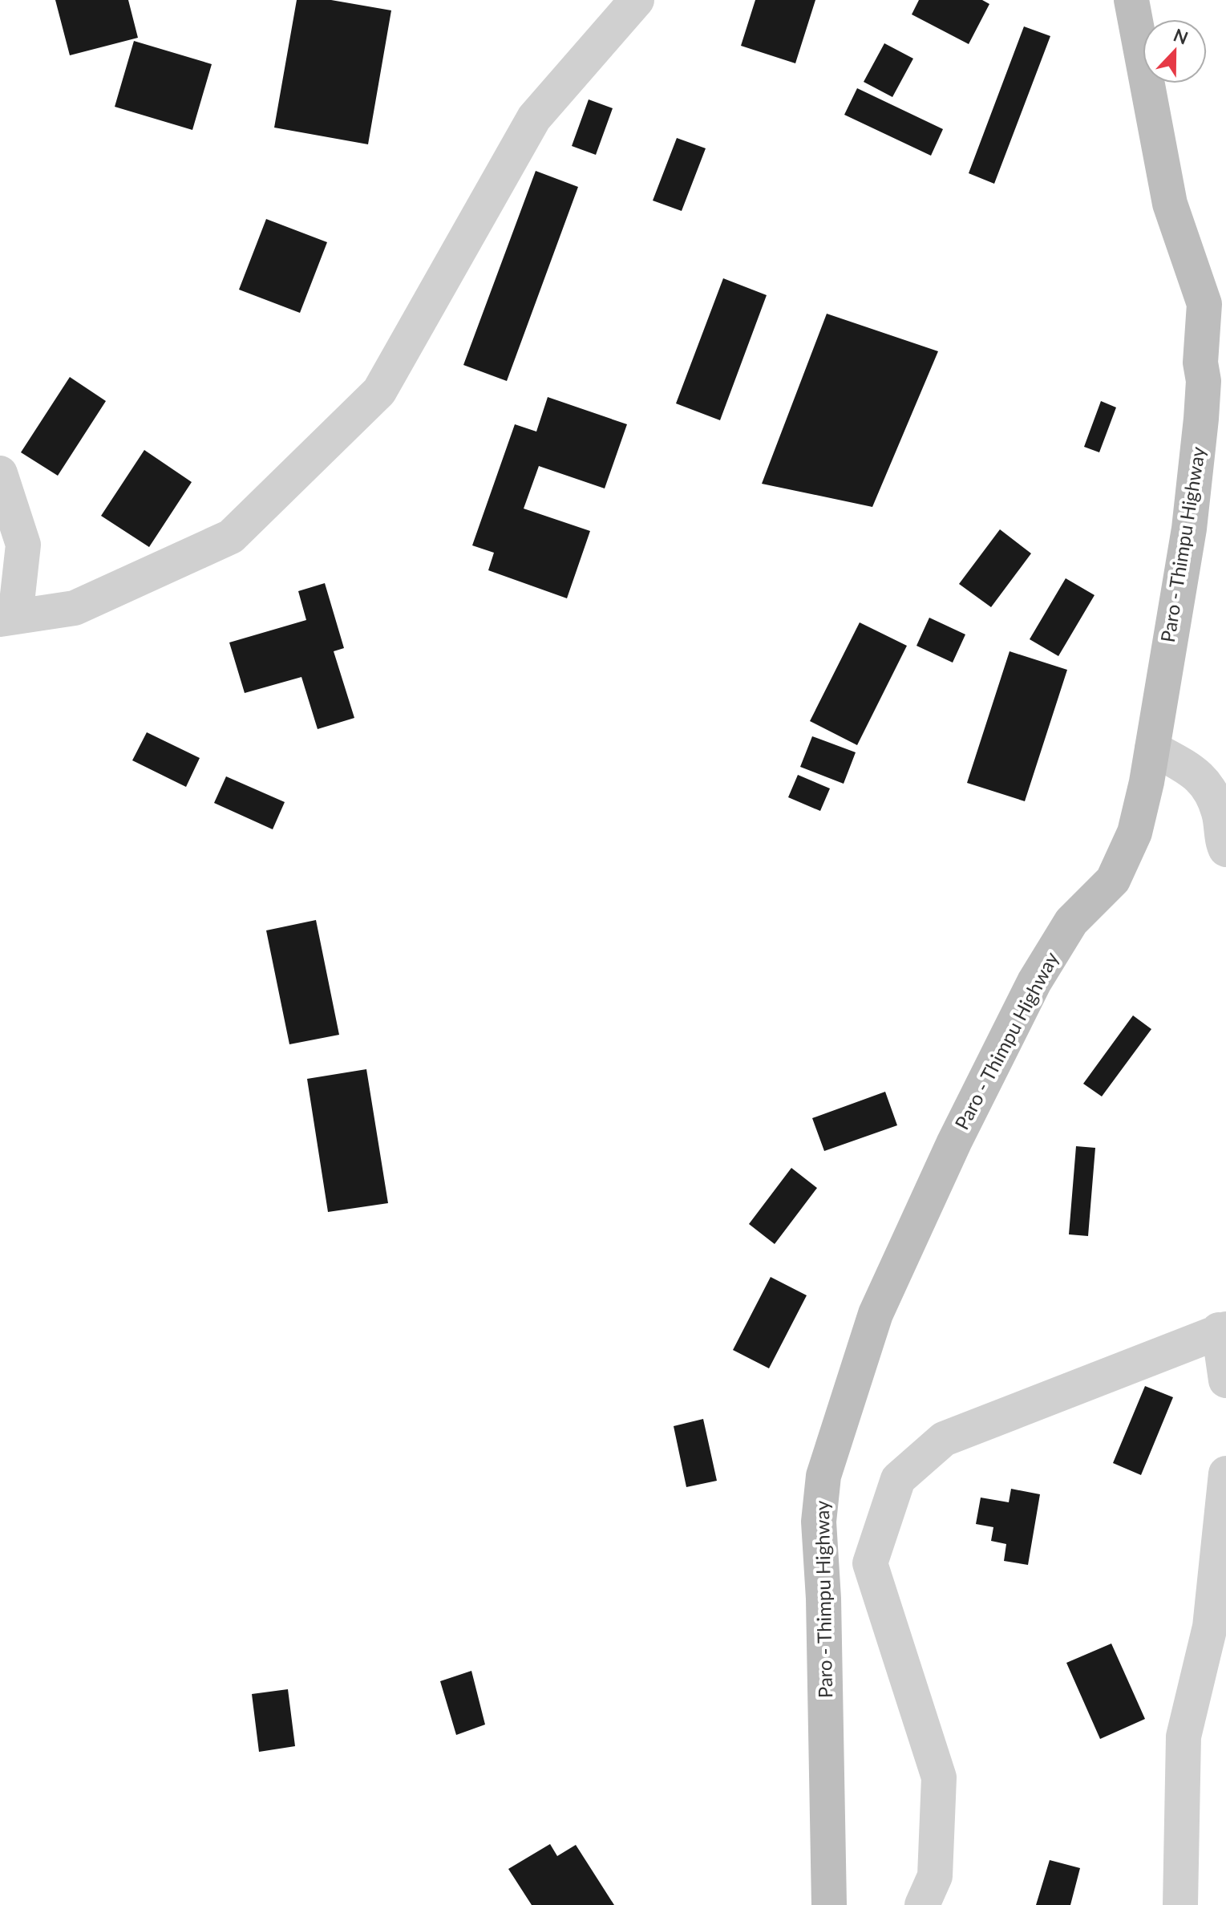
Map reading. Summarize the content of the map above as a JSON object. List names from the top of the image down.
{
  "streets": {
    "street": ["Paro - Thimpu Highway"]
  },
  "north": "top"
}
